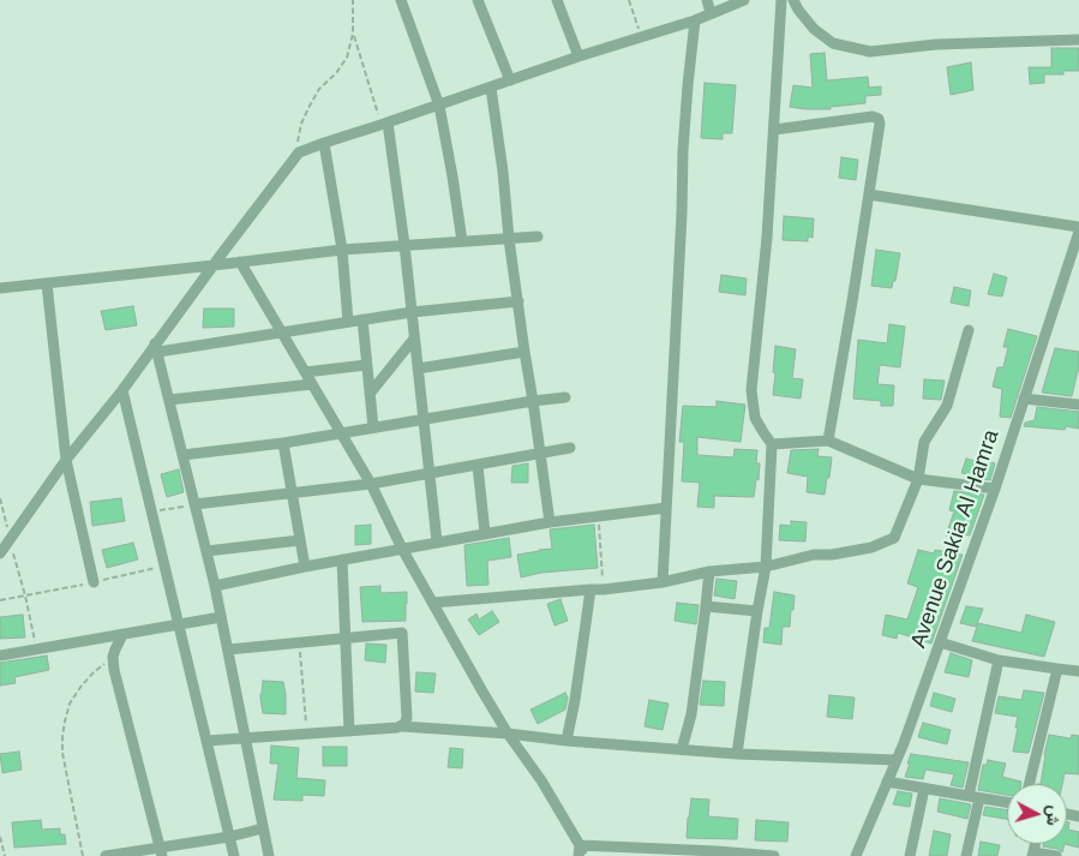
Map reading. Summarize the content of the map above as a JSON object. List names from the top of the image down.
{
  "streets": {
    "street": ["Avenue Sakia Al Hamra"]
  },
  "north": "right"
}
